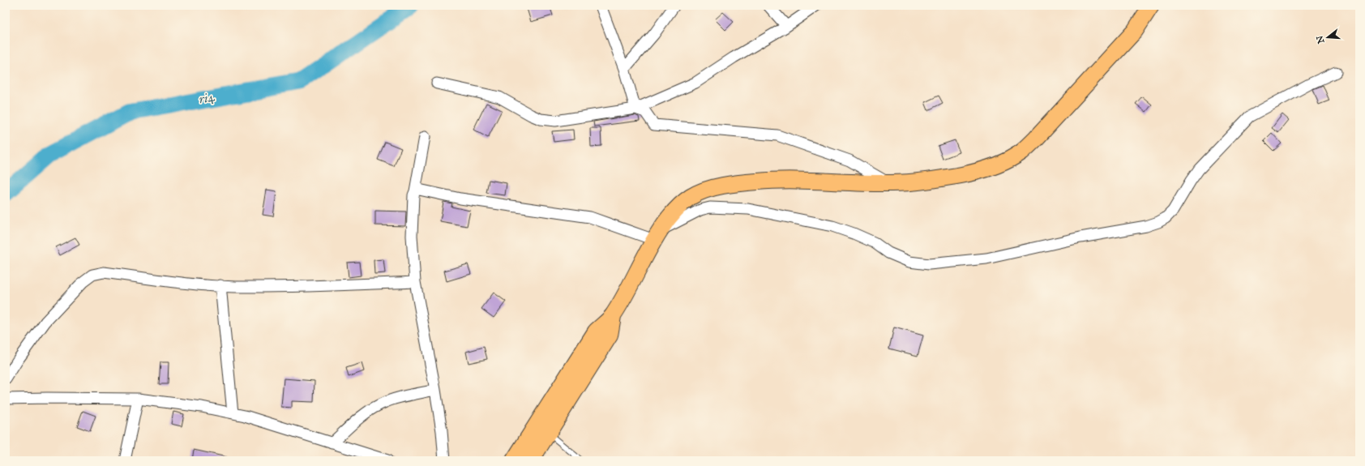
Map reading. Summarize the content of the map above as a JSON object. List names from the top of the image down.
{
  "water": ["ri4"],
  "north": "left"
}
